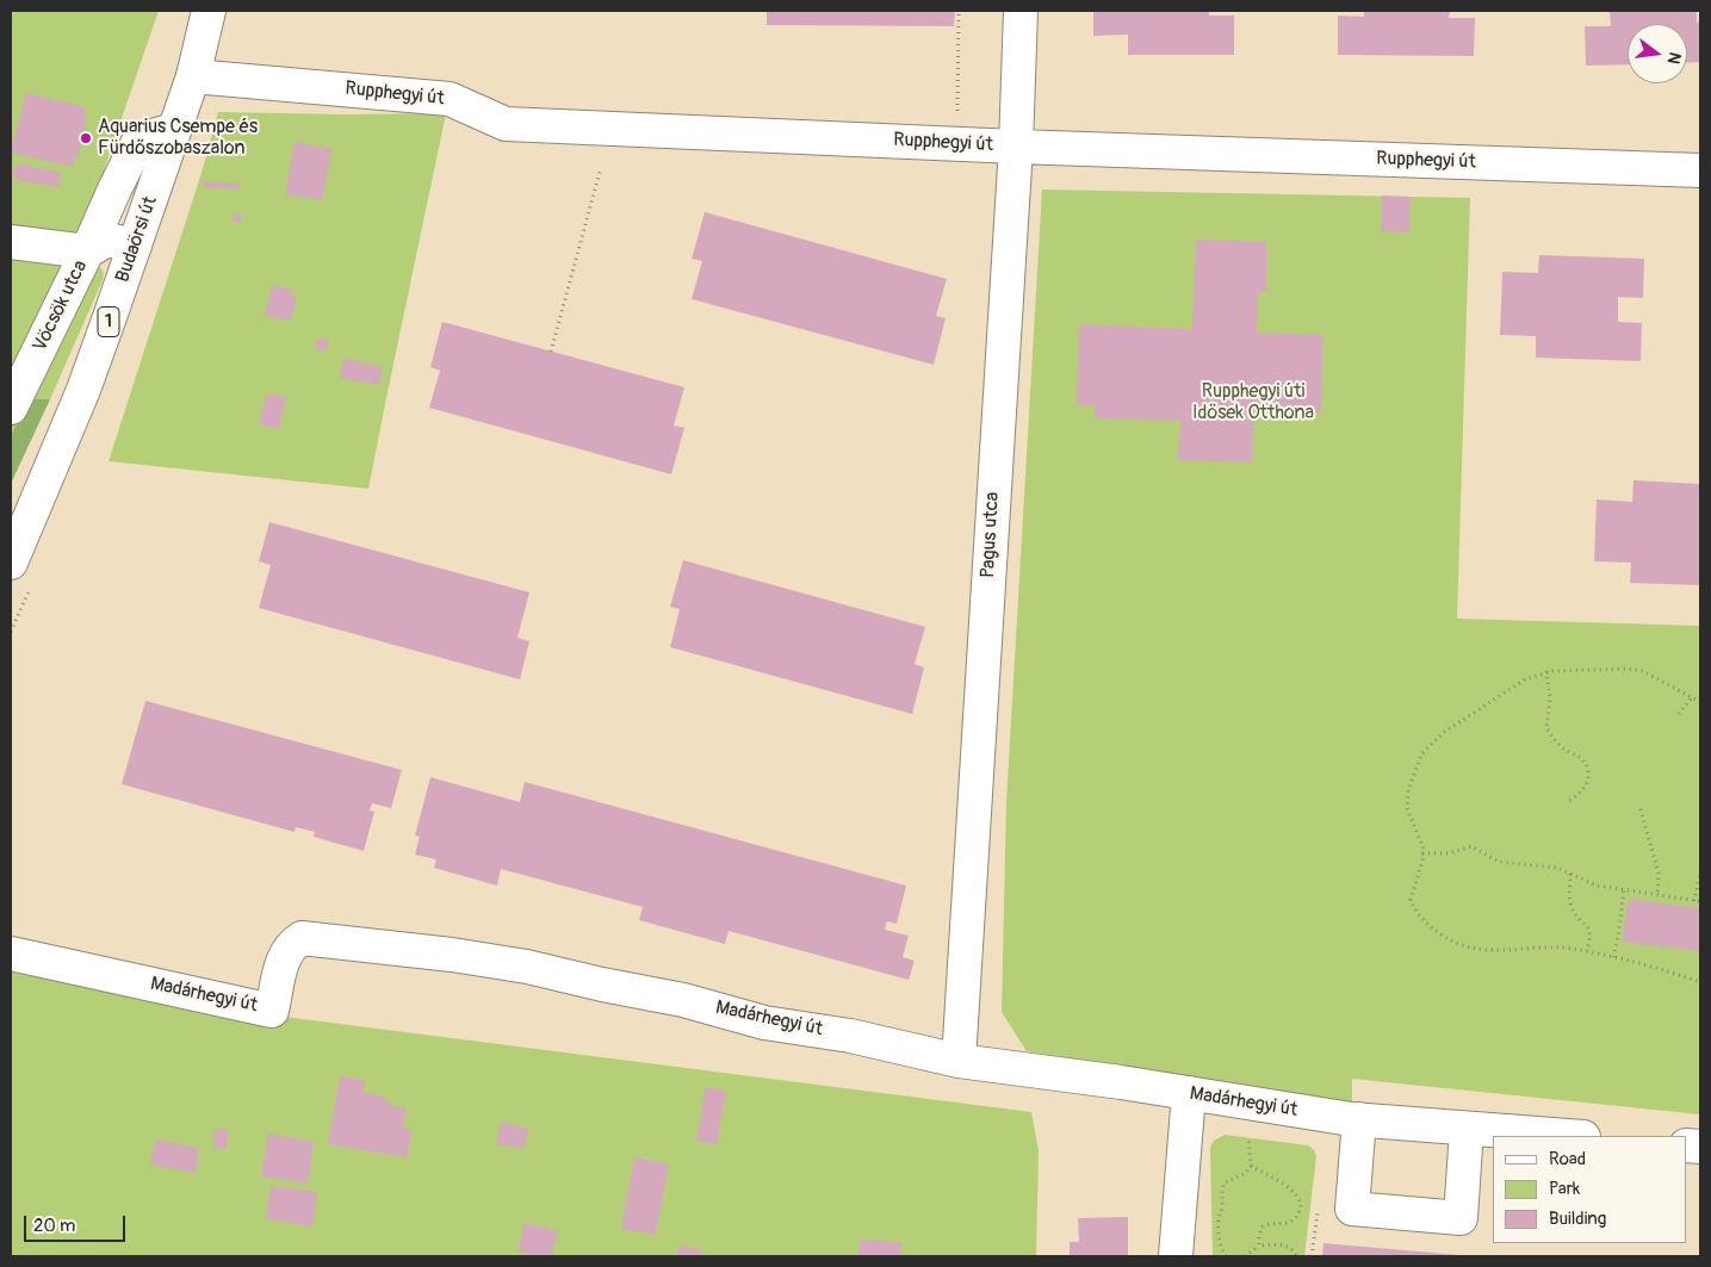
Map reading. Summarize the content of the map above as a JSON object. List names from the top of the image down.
{
  "streets": {
    "street": [
      "Rupphegyi út",
      "Budaörsi út",
      "Vöcsök utca",
      "1",
      "Pagus utca",
      "Madárhegyi út"
    ]
  },
  "crossings": [
    ["Rupphegyi út", "Budaörsi út"],
    ["Rupphegyi út", "Pagus utca"],
    ["Budaörsi út", "Vöcsök utca"],
    ["Pagus utca", "Madárhegyi út"]
  ],
  "parks": ["Rupphegyi úti Idősek Otthona"],
  "places": ["Aquarius Csempe és Fürdőszobaszalon"],
  "legend": ["Road", "Park", "Building"],
  "scale_bar": "20 m",
  "north": "right"
}
